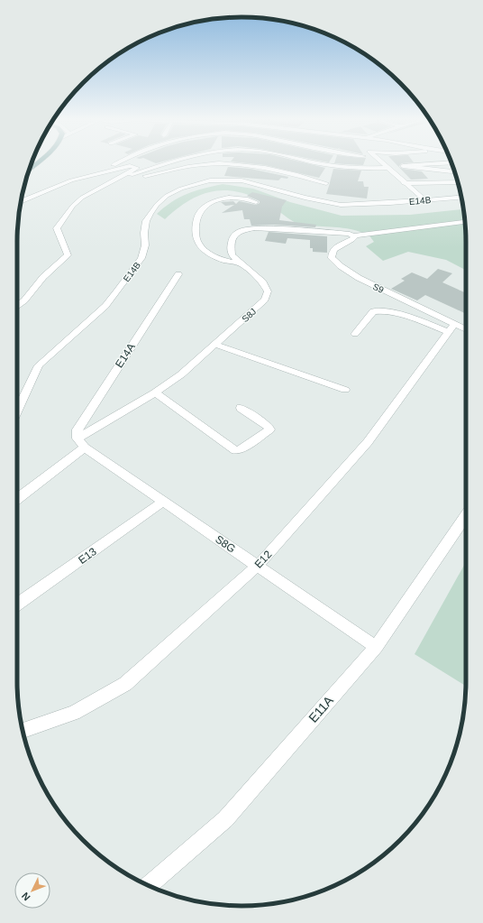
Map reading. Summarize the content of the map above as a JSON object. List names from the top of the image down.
{
  "streets": {
    "street": [
      "E14B",
      "S9",
      "S8J",
      "E14A",
      "S8G",
      "E13",
      "E12",
      "E11A"
    ]
  },
  "crossings": [
    ["S9", "E12"],
    ["S8J", "E14A"],
    ["S8J", "S8G"],
    ["E14A", "S8G"],
    ["S8G", "E13"],
    ["S8G", "E12"],
    ["S8G", "E11A"]
  ],
  "north": "bottom left"
}
